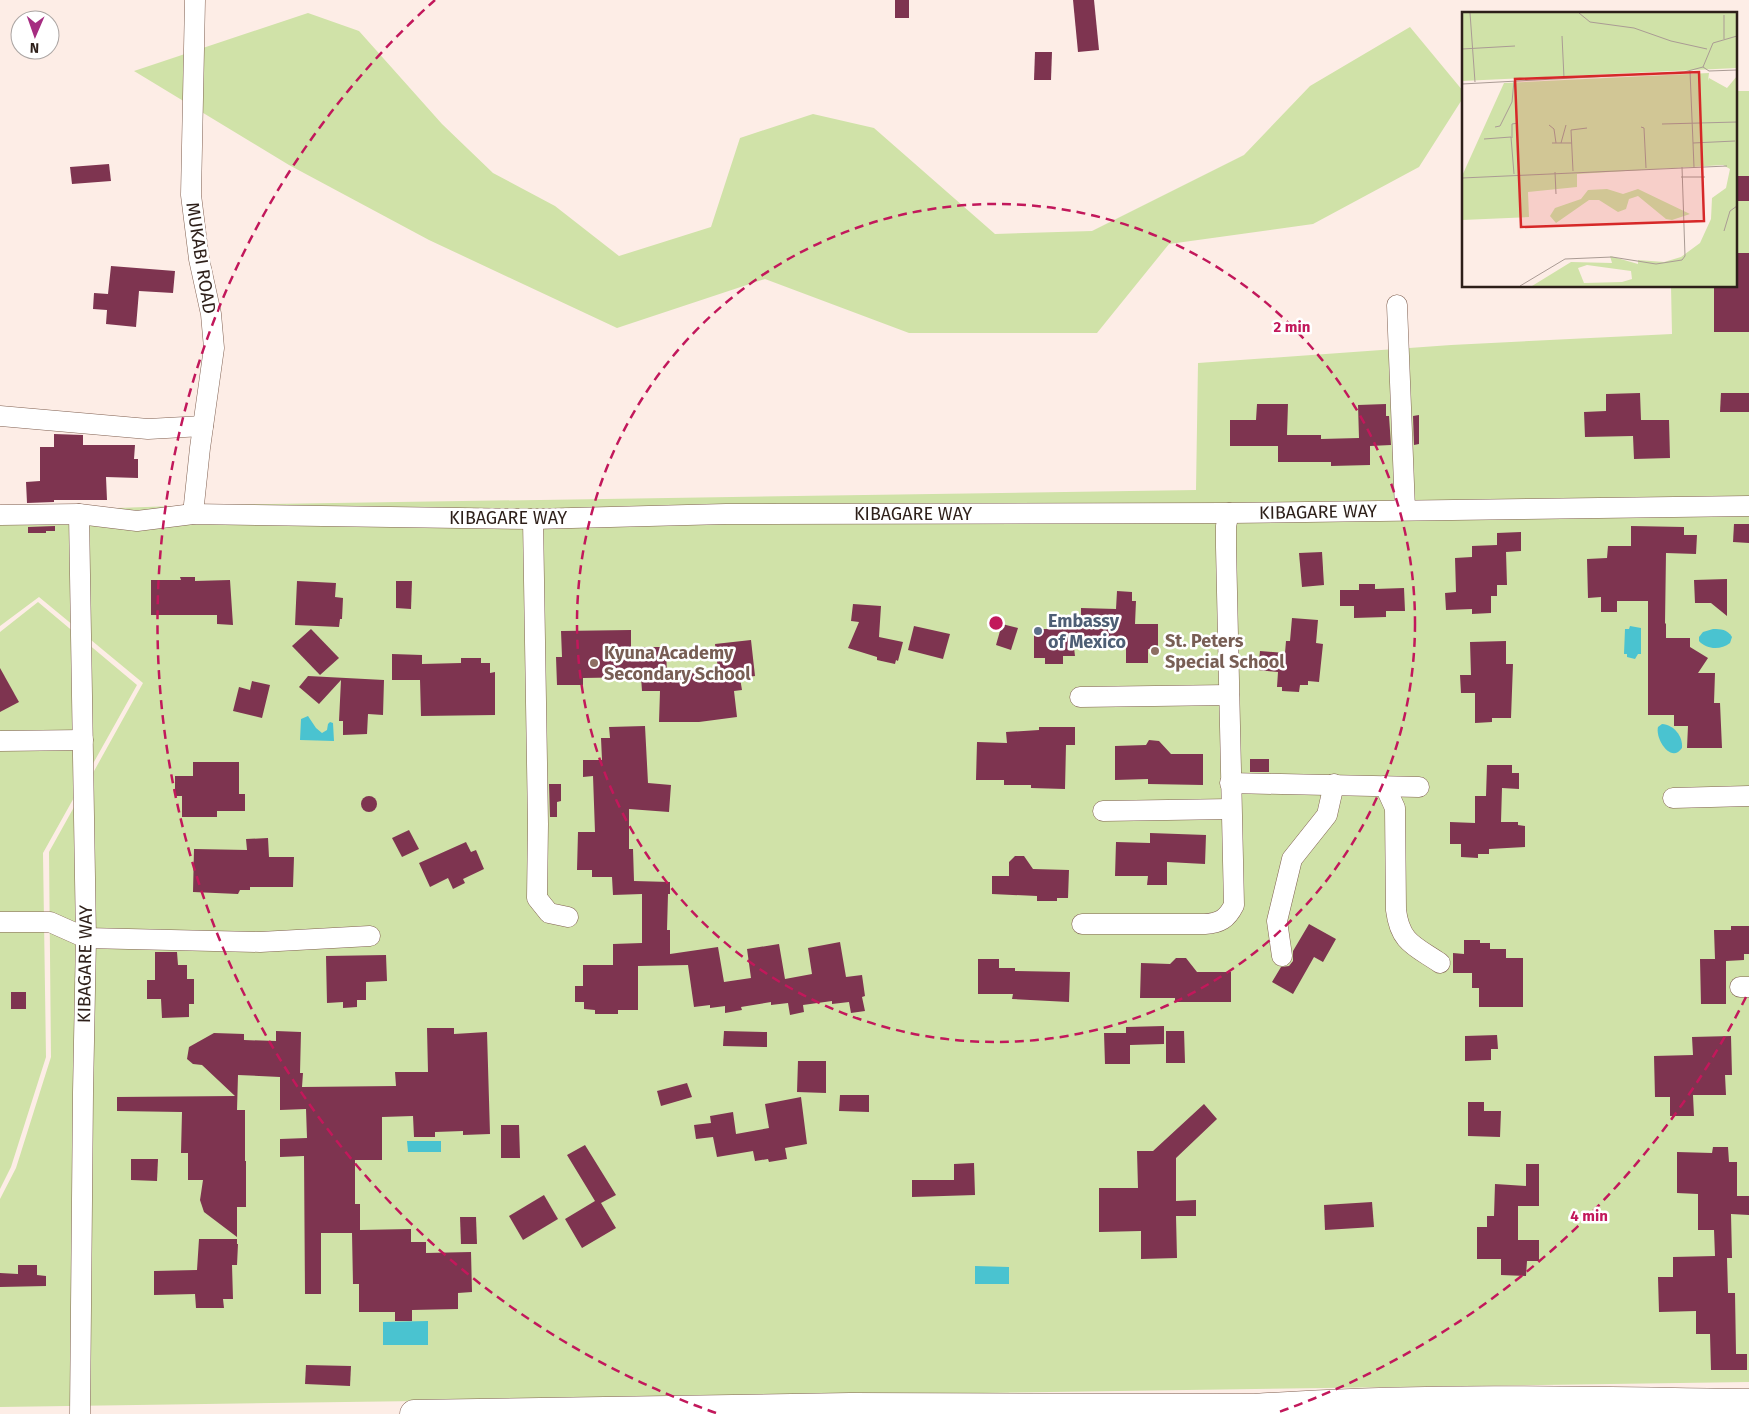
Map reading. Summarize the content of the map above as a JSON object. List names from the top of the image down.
{
  "streets": {
    "street": ["MUKABI ROAD", "KIBAGARE WAY"]
  },
  "crossings": [
    ["MUKABI ROAD", "KIBAGARE WAY"]
  ],
  "places": ["Embassy of Mexico", "St. Peters Special School", "Kyuna Academy Secondary School"],
  "north": "bottom",
  "rings": ["2 min", "4 min"]
}
